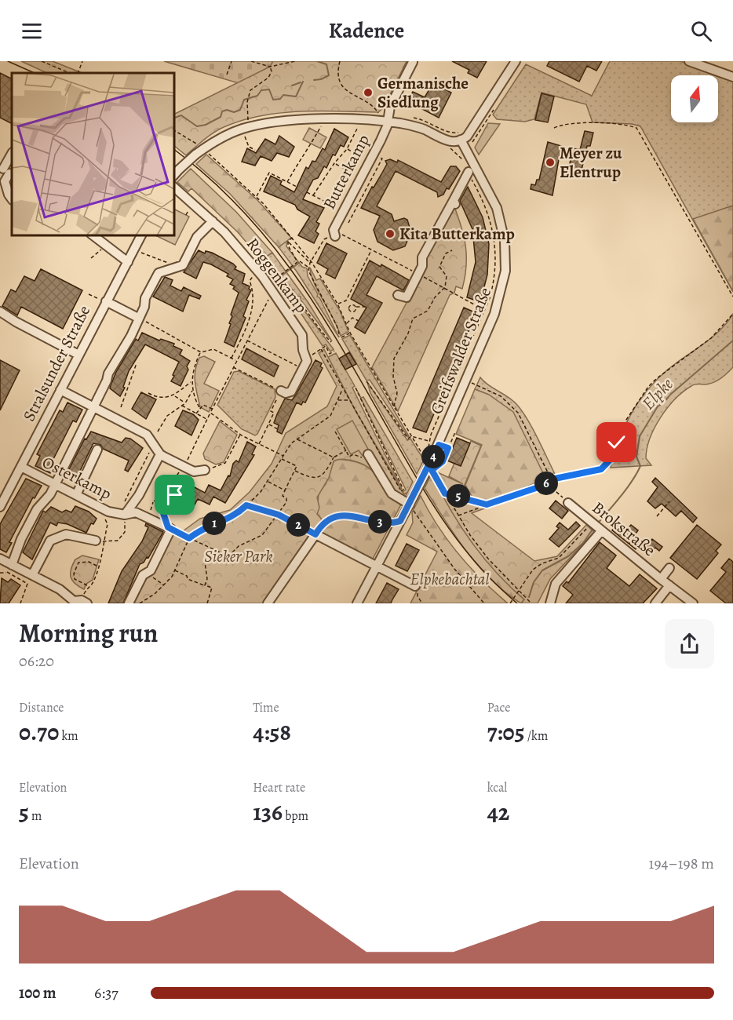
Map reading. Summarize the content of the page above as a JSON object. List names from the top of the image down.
{
  "streets": {
    "street": [
      "Butterkamp",
      "Roggenkamp",
      "Greifswalder Straße",
      "Stralsunder Straße",
      "Osterkamp",
      "Brokstraße"
    ]
  },
  "crossings": [
    ["Stralsunder Straße", "Osterkamp"]
  ],
  "water": ["Elpke"],
  "parks": ["Sieker Park", "Elpkebachtal"],
  "places": ["Germanische Siedlung", "Meyer zu Elentrup", "Kita Butterkamp"],
  "north": "top",
  "page": {
    "header": "Kadence",
    "pins": [
      "4",
      "6",
      "5",
      "3",
      "1",
      "2"
    ],
    "heading": ["Morning run", "06:20"],
    "stats": [
      ["Distance", "0.70 km"],
      ["Time", "4:58"],
      ["Pace", "7:05 /km"],
      ["Elevation", "5 m"],
      ["Heart rate", "136 bpm"],
      ["kcal", "42"]
    ],
    "chart": ["Elevation", "194–198 m"],
    "list": [
      {
        "name": "100 m",
        "note": "6:37"
      }
    ]
  }
}
